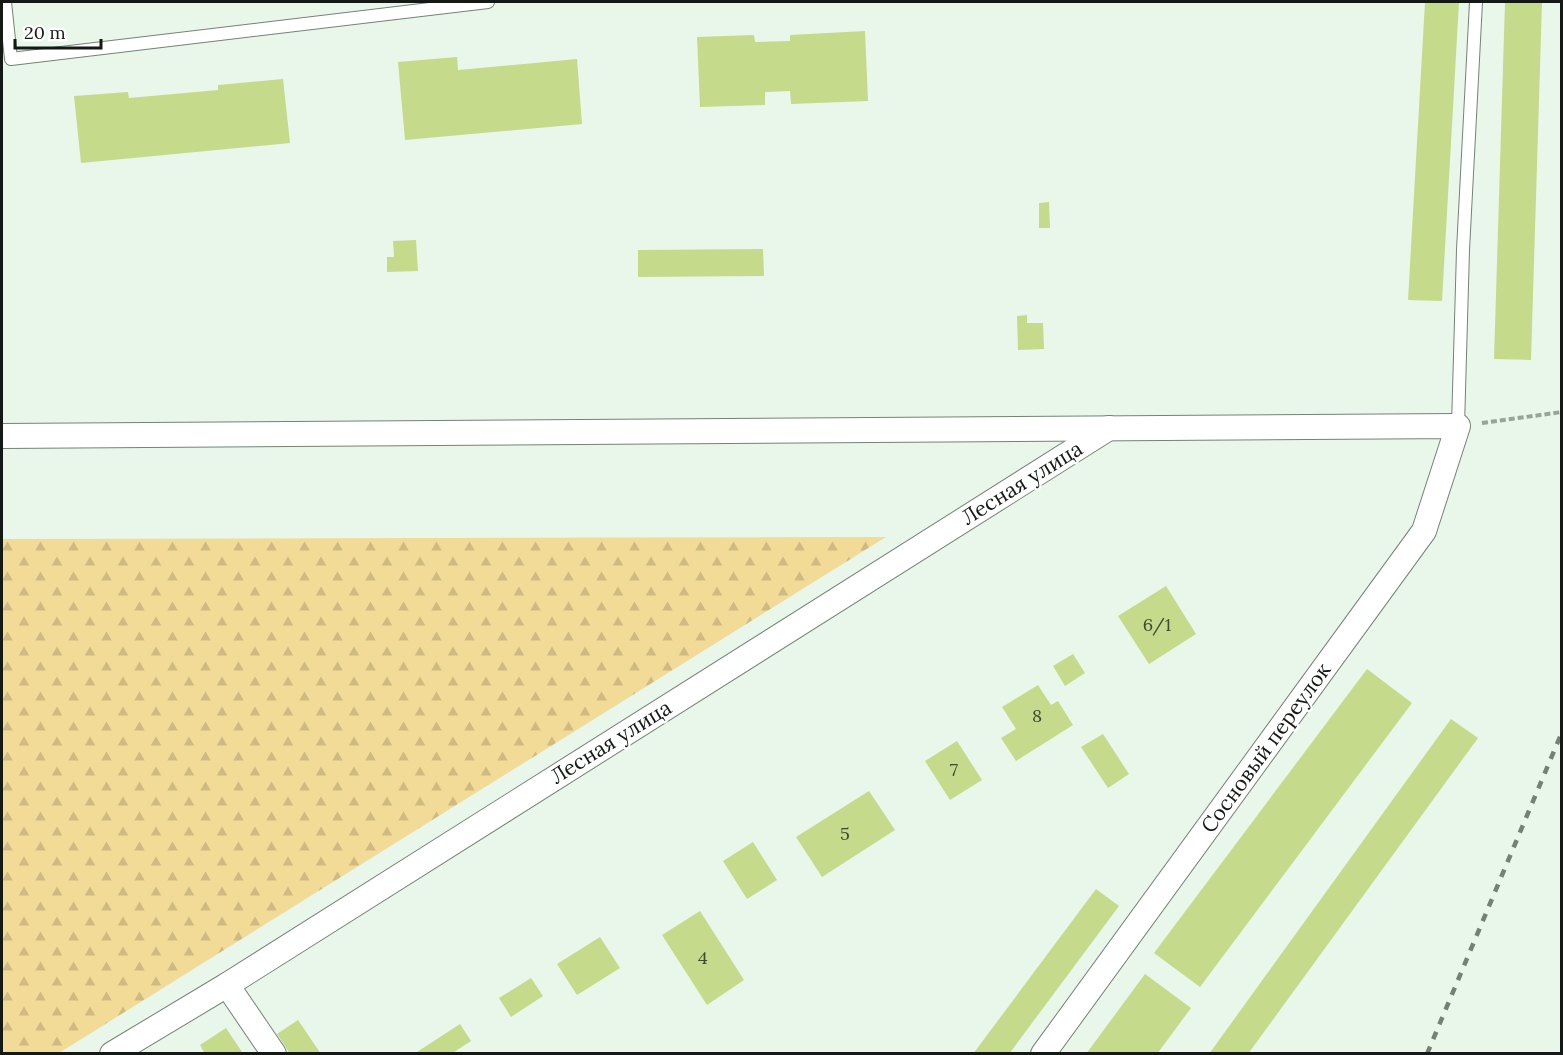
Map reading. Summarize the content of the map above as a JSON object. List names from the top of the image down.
{
  "streets": {
    "street": ["Лесная улица", "Сосновый переулок"]
  },
  "house_numbers": [
    "6/1",
    "8",
    "7",
    "5",
    "4"
  ],
  "scale_bar": "20 m"
}
